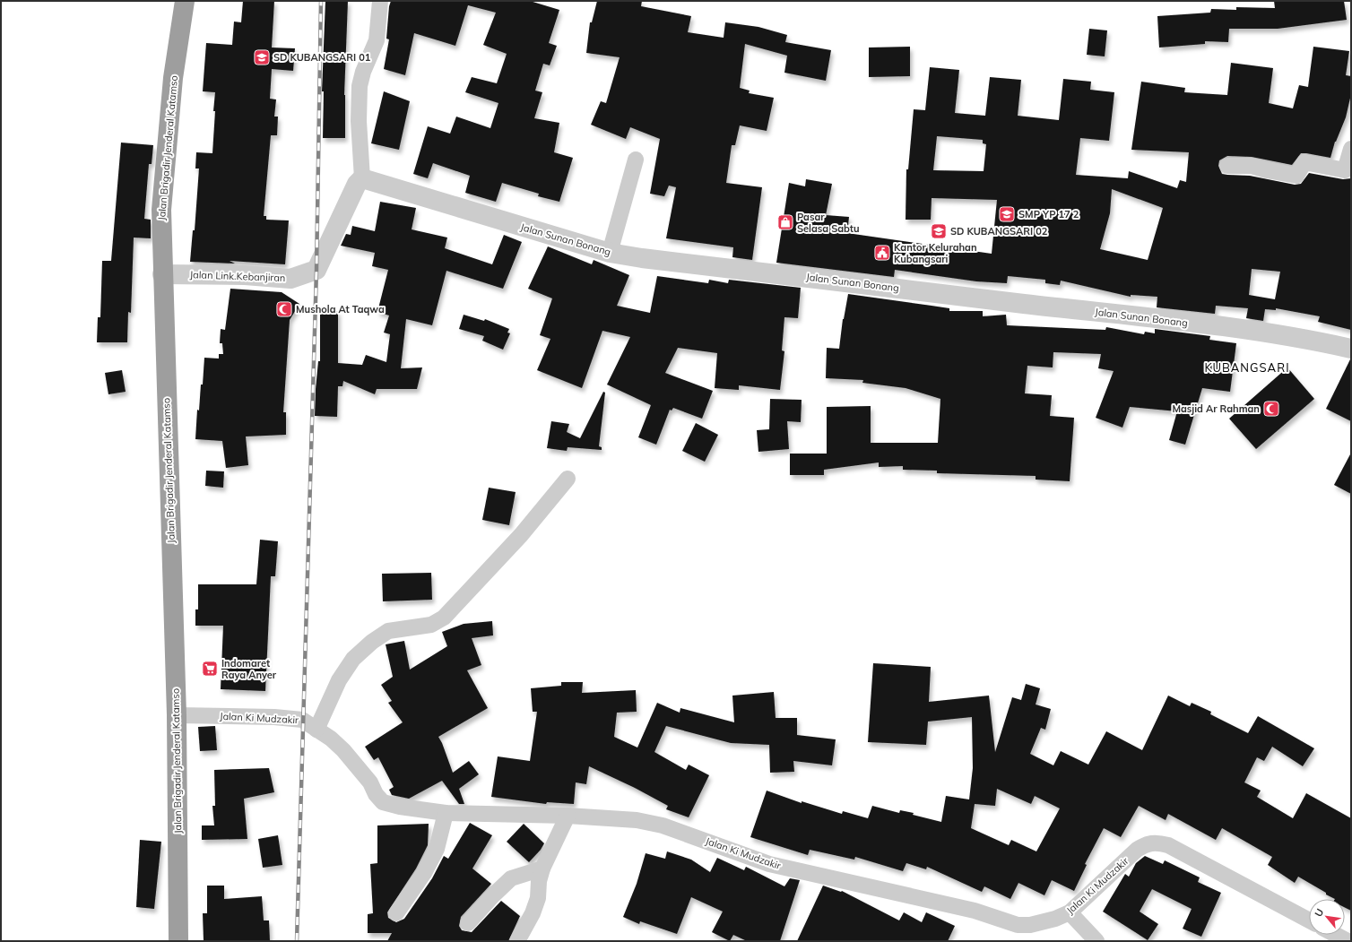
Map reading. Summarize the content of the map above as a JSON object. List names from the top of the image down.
{
  "streets": {
    "highway": ["Jalan Brigadir Jenderal Katamso"],
    "street": ["Jalan Sunan Bonang", "Jalan Link.Kebanjiran", "Jalan Ki Mudzakir"]
  },
  "crossings": [
    ["Jalan Brigadir Jenderal Katamso", "Jalan Link.Kebanjiran"],
    ["Jalan Brigadir Jenderal Katamso", "Jalan Ki Mudzakir"],
    ["Jalan Sunan Bonang", "Jalan Link.Kebanjiran"]
  ],
  "districts": ["KUBANGSARI"],
  "places": {
    "school or university": ["SD KUBANGSARI 01", "SMP YP 17 2", "SD KUBANGSARI 02"],
    "shop": ["Pasar Selasa Sabtu"],
    "public building": ["Kantor Kelurahan Kubangsari"],
    "mosque": ["Mushola At Taqwa", "Masjid Ar Rahman"],
    "supermarket": ["Indomaret Raya Anyer"]
  },
  "north": "top left"
}
